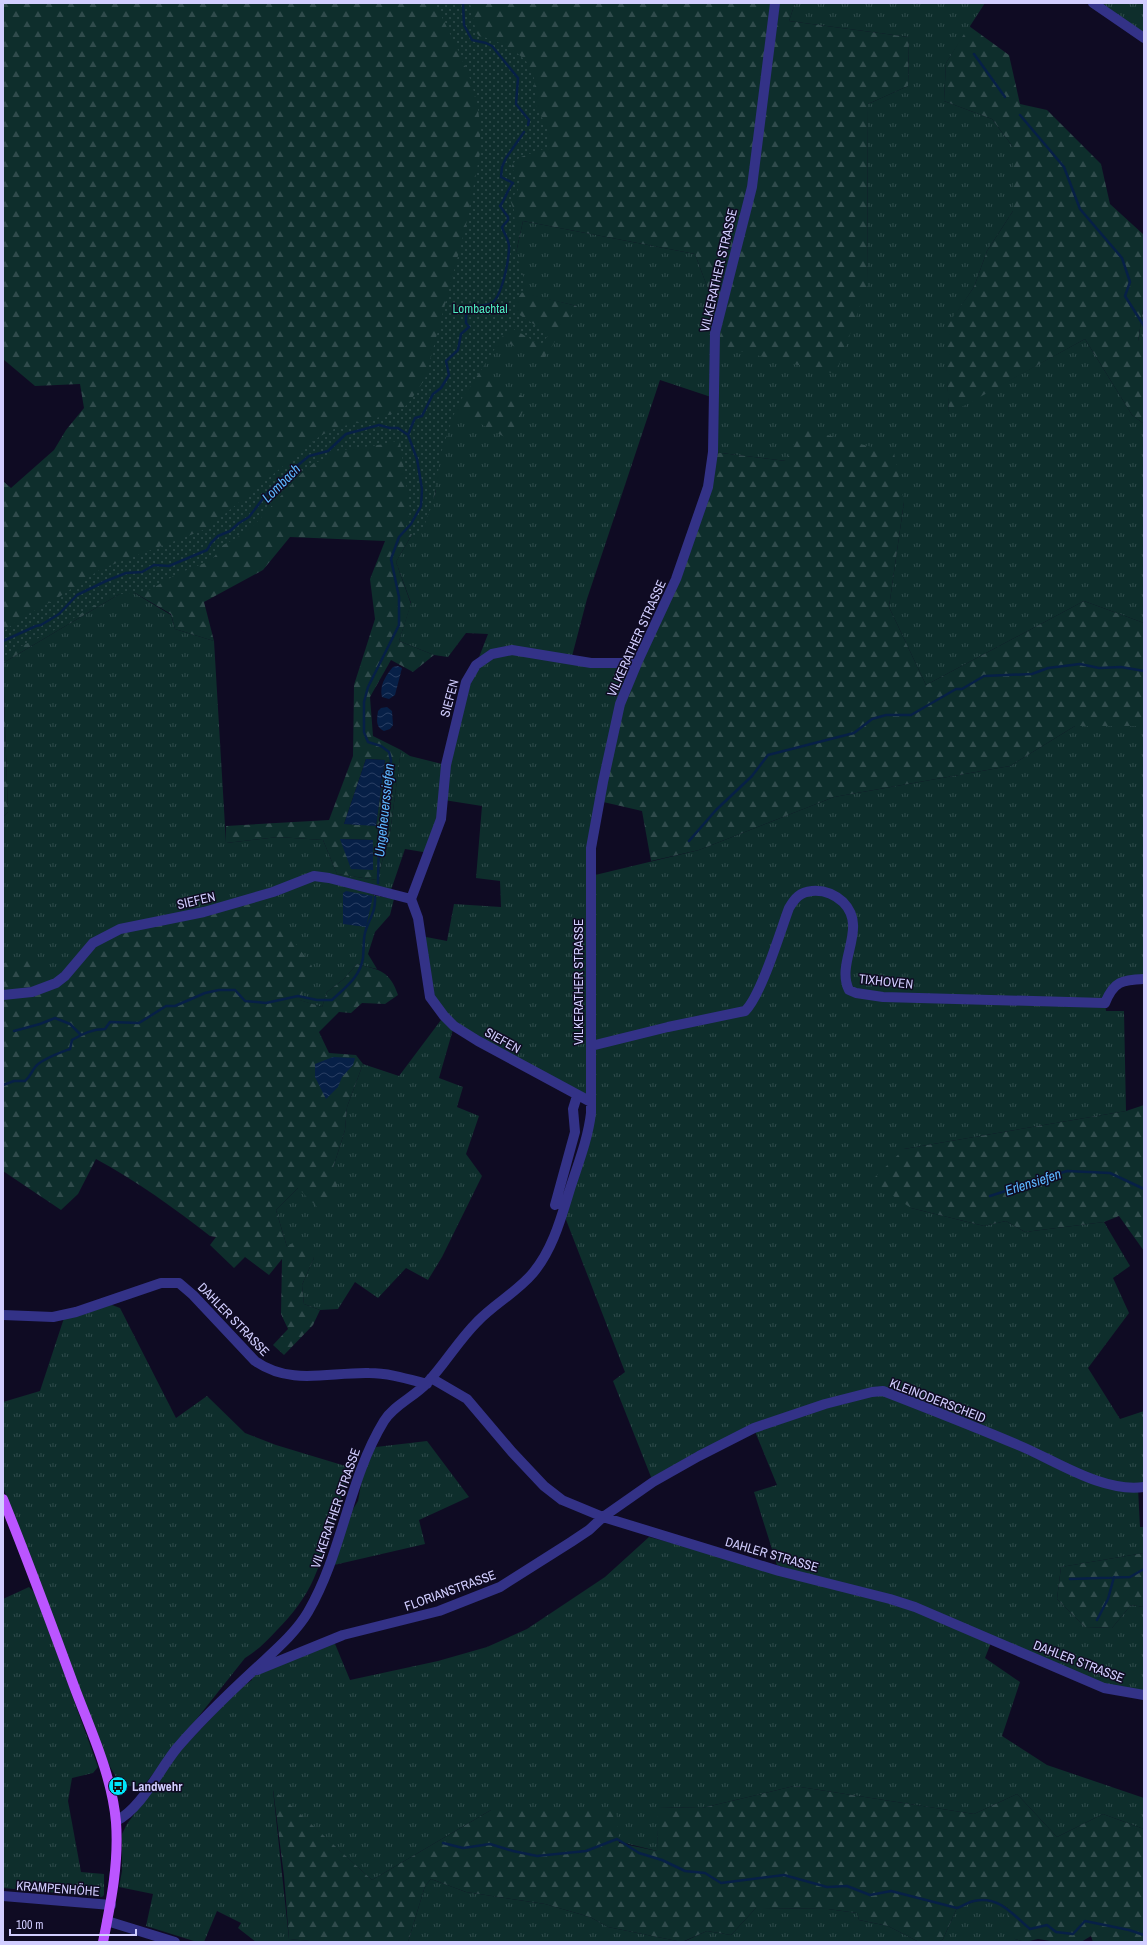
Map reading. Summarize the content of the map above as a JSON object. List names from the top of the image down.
{
  "streets": {
    "street": [
      "VILKERATHER STRASSE",
      "SIEFEN",
      "TIXHOVEN",
      "DAHLER STRASSE",
      "KLEINODERSCHEID",
      "FLORIANSTRASSE",
      "KRAMPENHÖHE"
    ]
  },
  "crossings": [
    ["VILKERATHER STRASSE", "SIEFEN"],
    ["VILKERATHER STRASSE", "TIXHOVEN"],
    ["VILKERATHER STRASSE", "DAHLER STRASSE"],
    ["VILKERATHER STRASSE", "FLORIANSTRASSE"],
    ["DAHLER STRASSE", "FLORIANSTRASSE"],
    ["KLEINODERSCHEID", "FLORIANSTRASSE"]
  ],
  "water": ["Lombach", "Ungeheuerssiefen", "Erlensiefen"],
  "parks": ["Lombachtal"],
  "places": {
    "bus stop": ["Landwehr"]
  },
  "scale_bar": "100 m"
}
